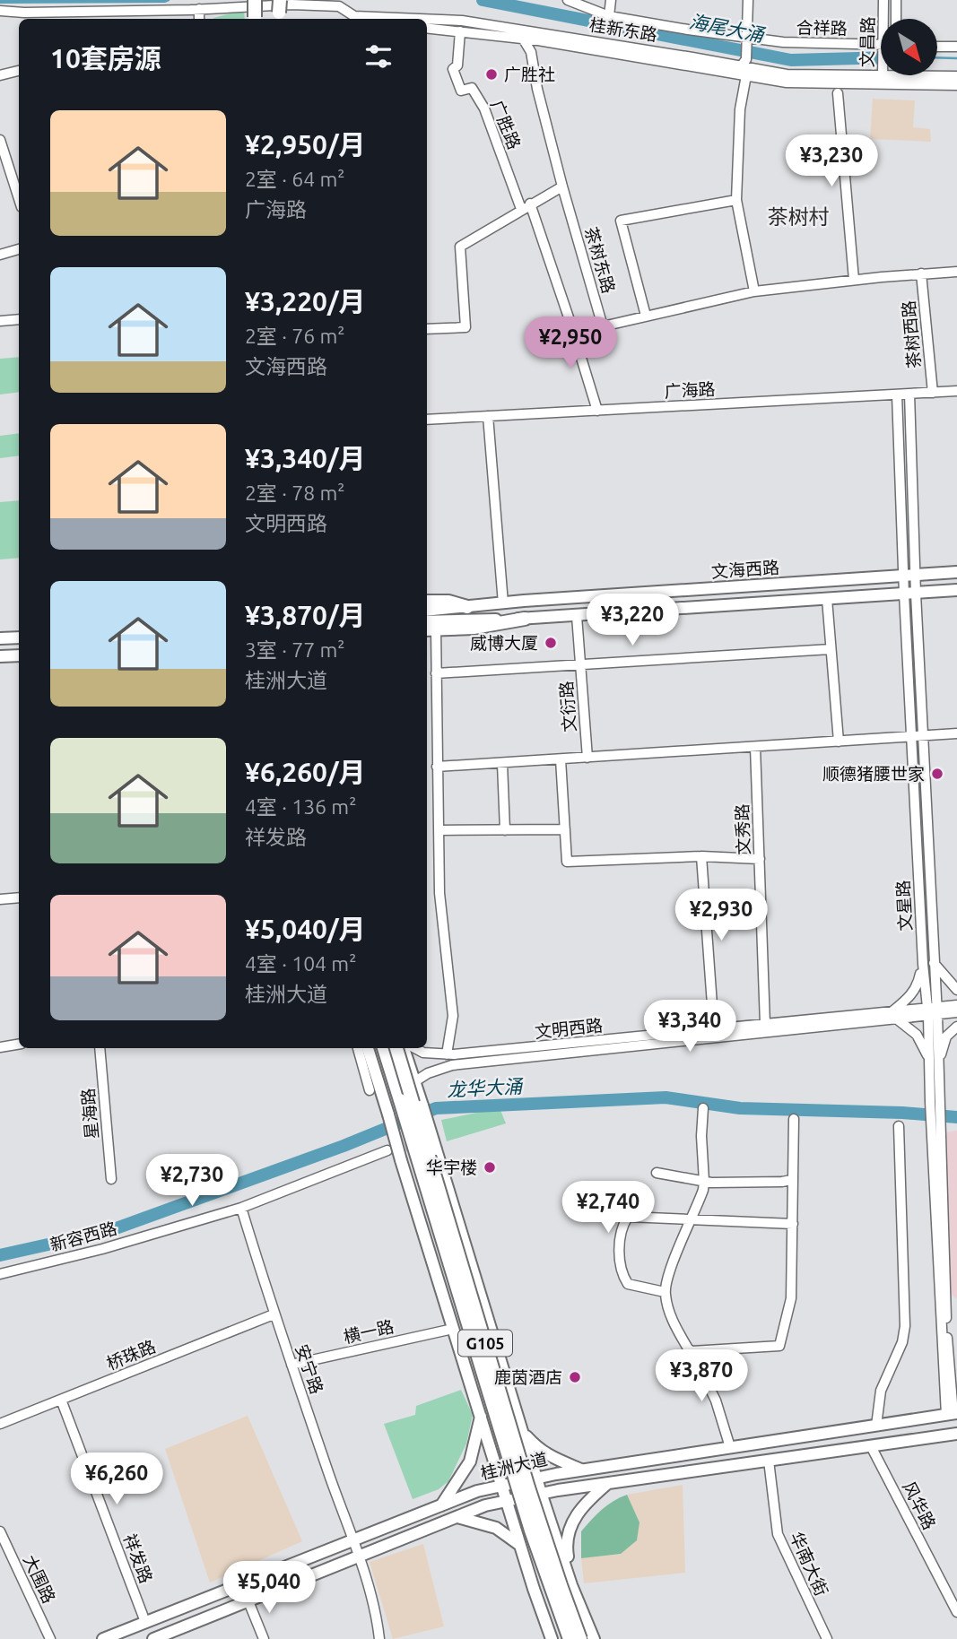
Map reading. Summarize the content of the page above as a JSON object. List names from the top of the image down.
{
  "streets": {
    "highway": ["G105"],
    "main road": ["文海西路", "桂洲大道"],
    "street": [
      "合祥路",
      "桂新东路",
      "文昌路",
      "广胜路",
      "茶树东路",
      "茶树西路",
      "广海路",
      "文衍路",
      "文秀路",
      "文星路",
      "文明西路",
      "星海路",
      "新容西路",
      "横一路",
      "桥珠路",
      "安宁路",
      "风华路",
      "祥发路",
      "华南大街",
      "大围路"
    ]
  },
  "crossings": [
    ["桂新东路", "文昌路"],
    ["桂新东路", "广胜路"],
    ["桂新东路", "茶树东路"],
    ["茶树西路", "广海路"],
    ["广海路", "文星路"],
    ["文海西路", "文衍路"],
    ["文海西路", "文星路"],
    ["文秀路", "文明西路"],
    ["文星路", "文明西路"],
    ["新容西路", "安宁路"],
    ["横一路", "安宁路"],
    ["桥珠路", "安宁路"],
    ["桥珠路", "祥发路"],
    ["安宁路", "桂洲大道"],
    ["桂洲大道", "风华路"],
    ["桂洲大道", "祥发路"],
    ["桂洲大道", "华南大街"]
  ],
  "districts": ["茶树村"],
  "water": ["海尾大涌", "龙华大涌"],
  "places": [
    "广胜社",
    "威博大厦",
    "顺德猪腰世家",
    "华宇楼",
    "鹿茵酒店"
  ],
  "north": "bottom right",
  "page": {
    "heading": "10套房源",
    "list": [
      {
        "name": "¥2,950/月",
        "note": "2室 · 64 m² · 广海路"
      },
      {
        "name": "¥3,220/月",
        "note": "2室 · 76 m² · 文海西路"
      },
      {
        "name": "¥3,340/月",
        "note": "2室 · 78 m² · 文明西路"
      },
      {
        "name": "¥3,870/月",
        "note": "3室 · 77 m² · 桂洲大道"
      },
      {
        "name": "¥6,260/月",
        "note": "4室 · 136 m² · 祥发路"
      },
      {
        "name": "¥5,040/月",
        "note": "4室 · 104 m² · 桂洲大道"
      }
    ],
    "price": [
      "¥3,230",
      "¥2,950",
      "¥3,220",
      "¥2,930",
      "¥3,340",
      "¥2,730",
      "¥2,740",
      "¥3,870",
      "¥6,260",
      "¥5,040"
    ]
  }
}
